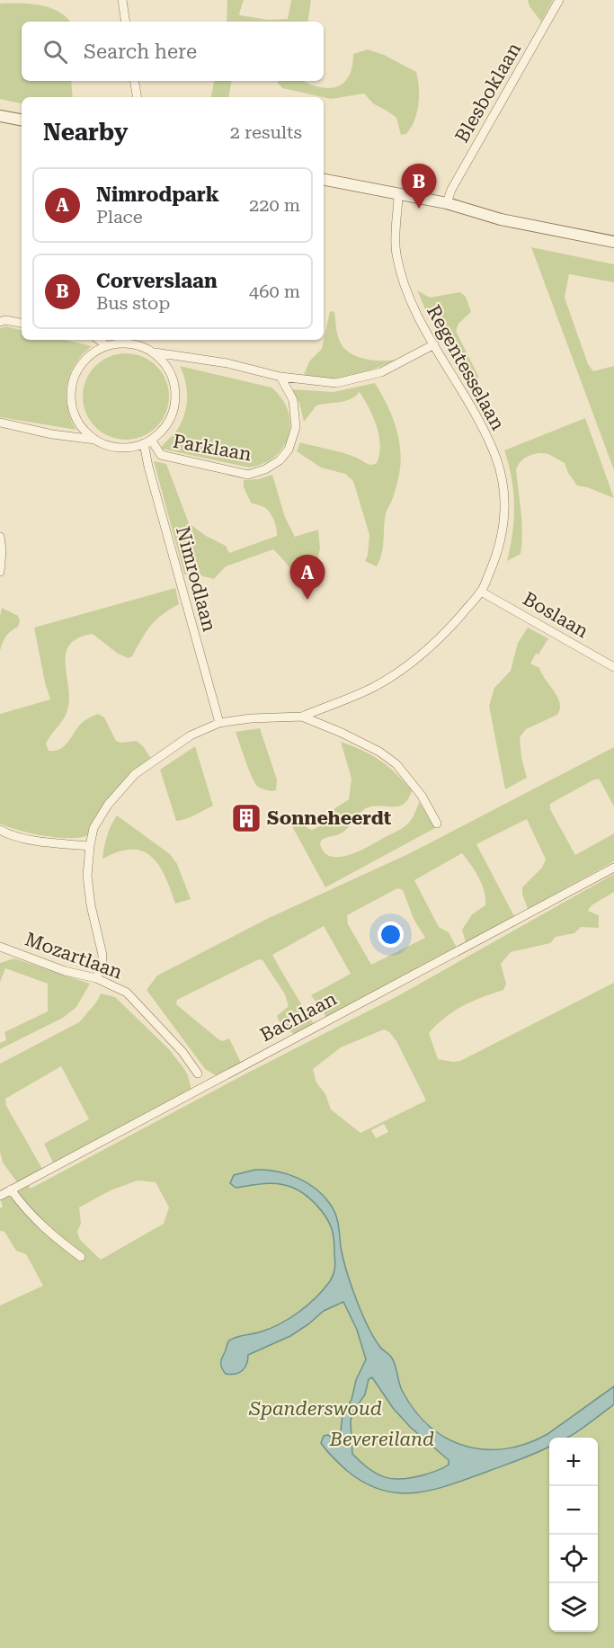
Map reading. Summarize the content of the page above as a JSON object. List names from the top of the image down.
{
  "streets": {
    "street": [
      "Blesboklaan",
      "Regentesselaan",
      "Parklaan",
      "Nimrodlaan",
      "Boslaan",
      "Mozartlaan",
      "Bachlaan"
    ]
  },
  "crossings": [
    ["Regentesselaan", "Boslaan"],
    ["Parklaan", "Nimrodlaan"]
  ],
  "parks": ["Spanderswoud", "Bevereiland"],
  "places": {
    "building": ["Sonneheerdt"]
  },
  "page": {
    "search": "Search here",
    "heading": ["Nearby", "2 results"],
    "pins": ["B", "A"],
    "list": [
      {
        "mark": "A",
        "name": "Nimrodpark",
        "note": "Place",
        "value": "220 m"
      },
      {
        "mark": "B",
        "name": "Corverslaan",
        "note": "Bus stop",
        "value": "460 m"
      }
    ],
    "map_buttons": ["+", "−"]
  }
}
